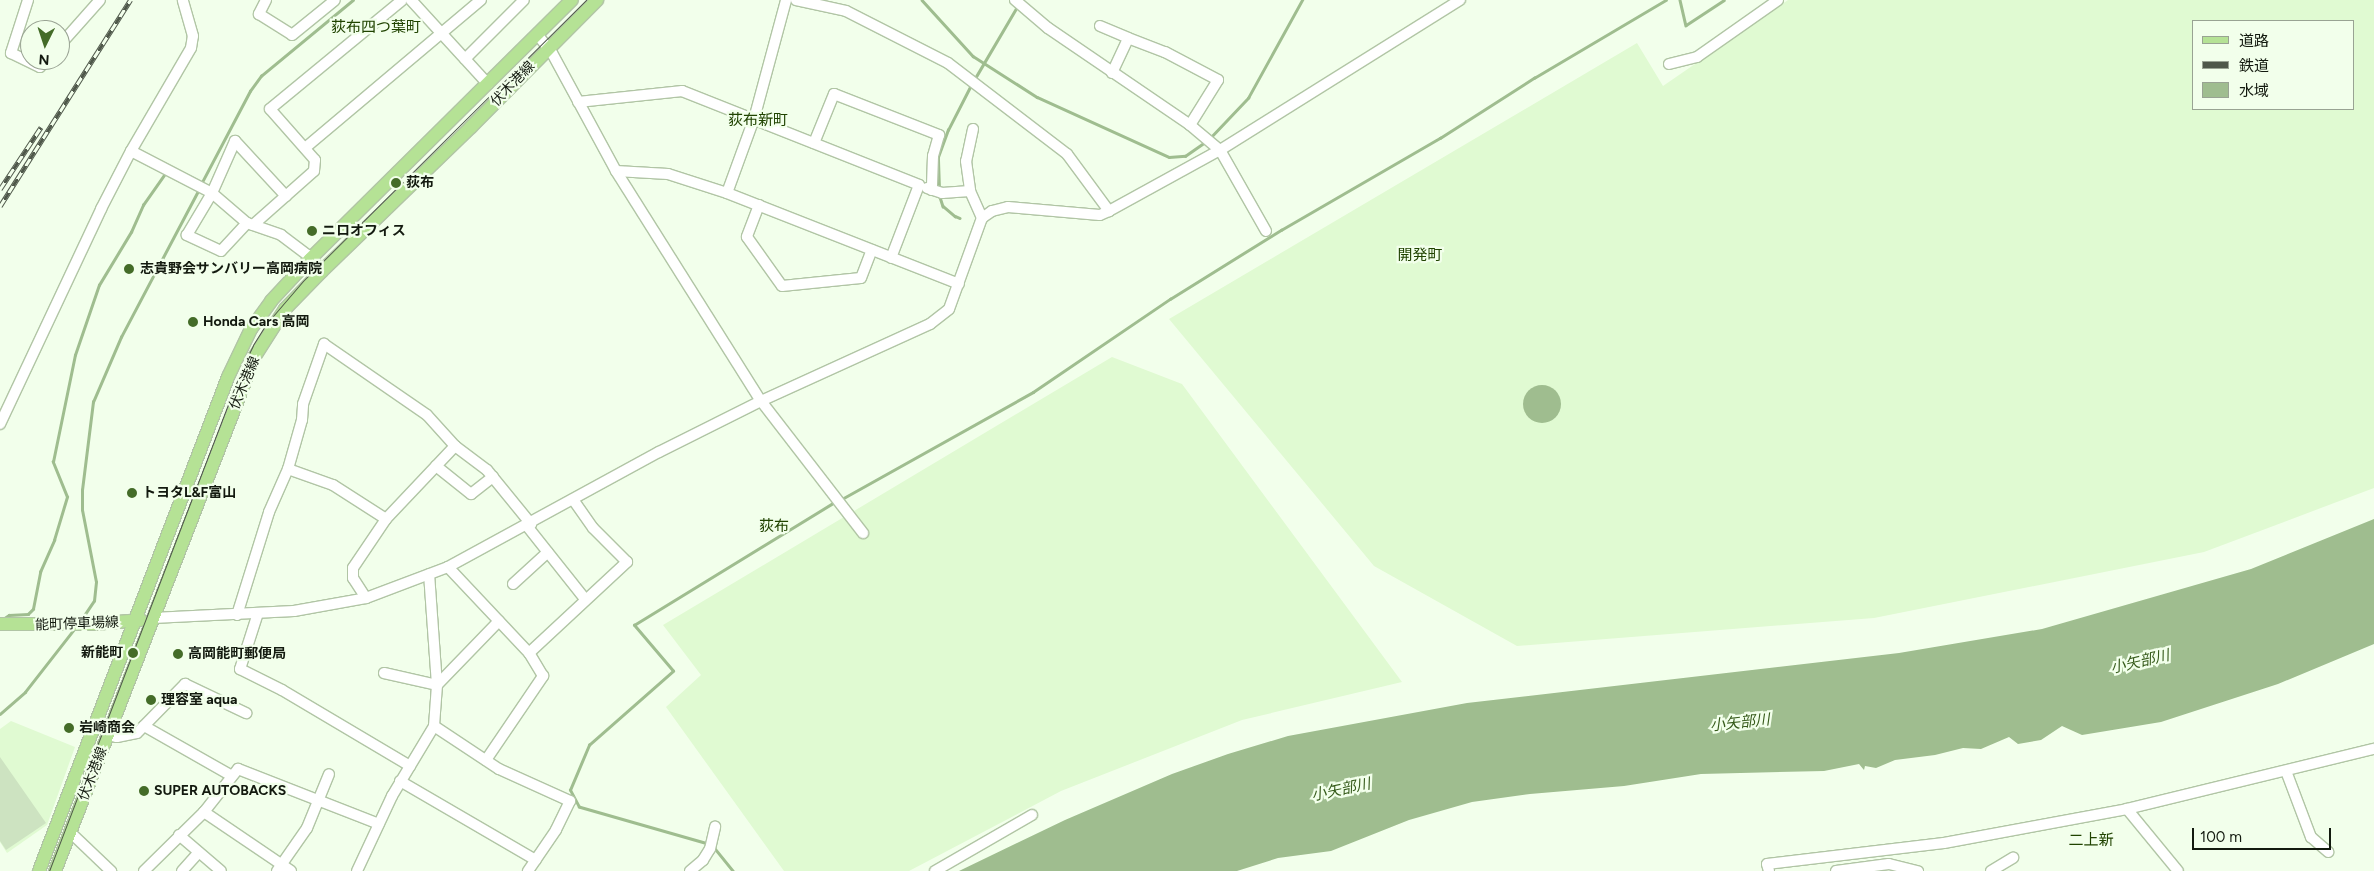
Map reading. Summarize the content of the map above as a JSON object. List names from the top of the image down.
{
  "streets": {
    "main road": ["伏木港線", "能町停車場線"]
  },
  "crossings": [
    ["伏木港線", "能町停車場線"]
  ],
  "districts": [
    "荻布四つ葉町",
    "荻布新町",
    "開発町",
    "荻布",
    "二上新"
  ],
  "water": ["小矢部川"],
  "places": [
    "荻布",
    "ニロオフィス",
    "志貴野会サンバリー高岡病院",
    "Honda Cars 高岡",
    "トヨタL&F富山",
    "新能町",
    "高岡能町郵便局",
    "理容室 aqua",
    "岩崎商会",
    "SUPER AUTOBACKS"
  ],
  "legend": ["道路", "鉄道", "水域"],
  "scale_bar": "100 m",
  "north": "bottom"
}
